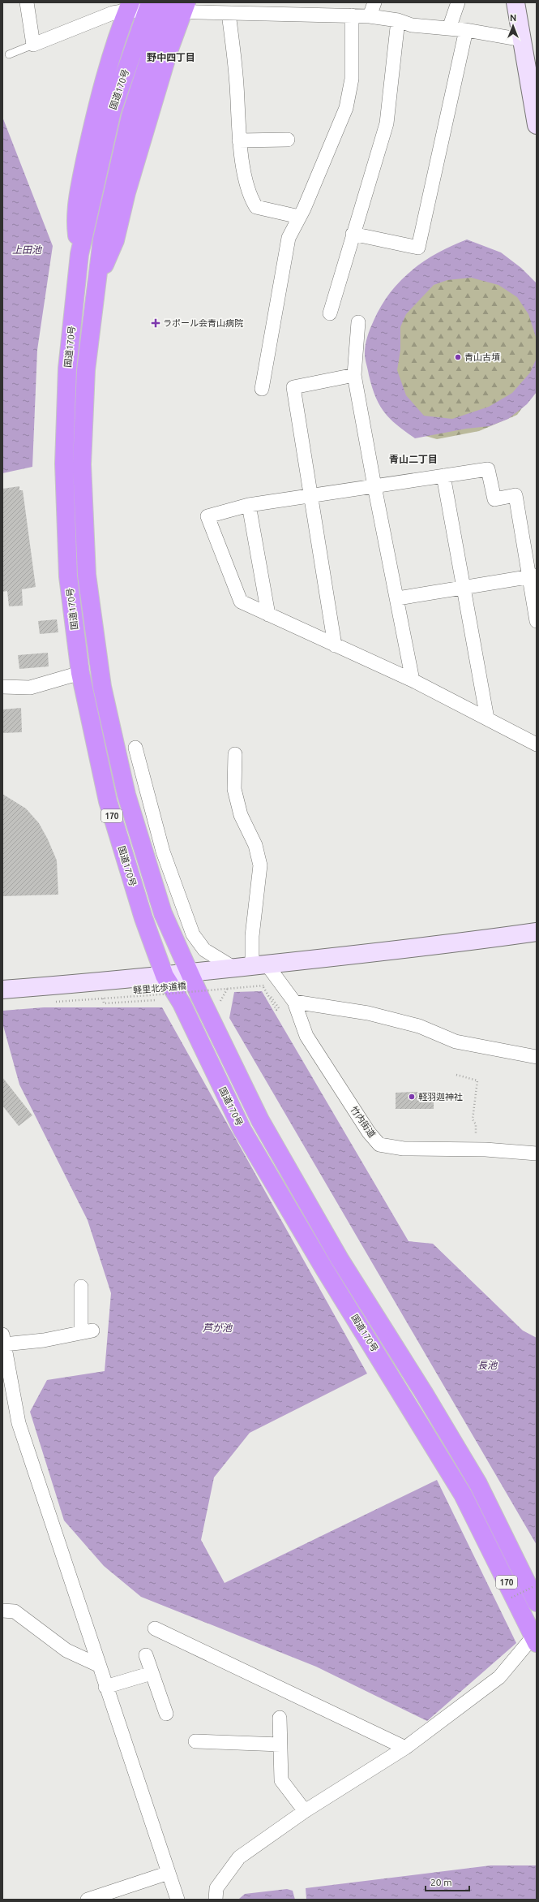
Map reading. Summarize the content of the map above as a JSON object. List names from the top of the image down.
{
  "streets": {
    "highway": ["国道170号", "170"],
    "street": ["竹内街道"],
    "path": ["軽里北歩道橋"]
  },
  "districts": ["野中四丁目", "青山二丁目"],
  "water": ["上田池", "芦が池", "長池"],
  "places": {
    "health": ["ラポール会青山病院"],
    "other": ["青山古墳", "軽羽迦神社"]
  },
  "scale_bar": "20 m",
  "north": "top"
}
